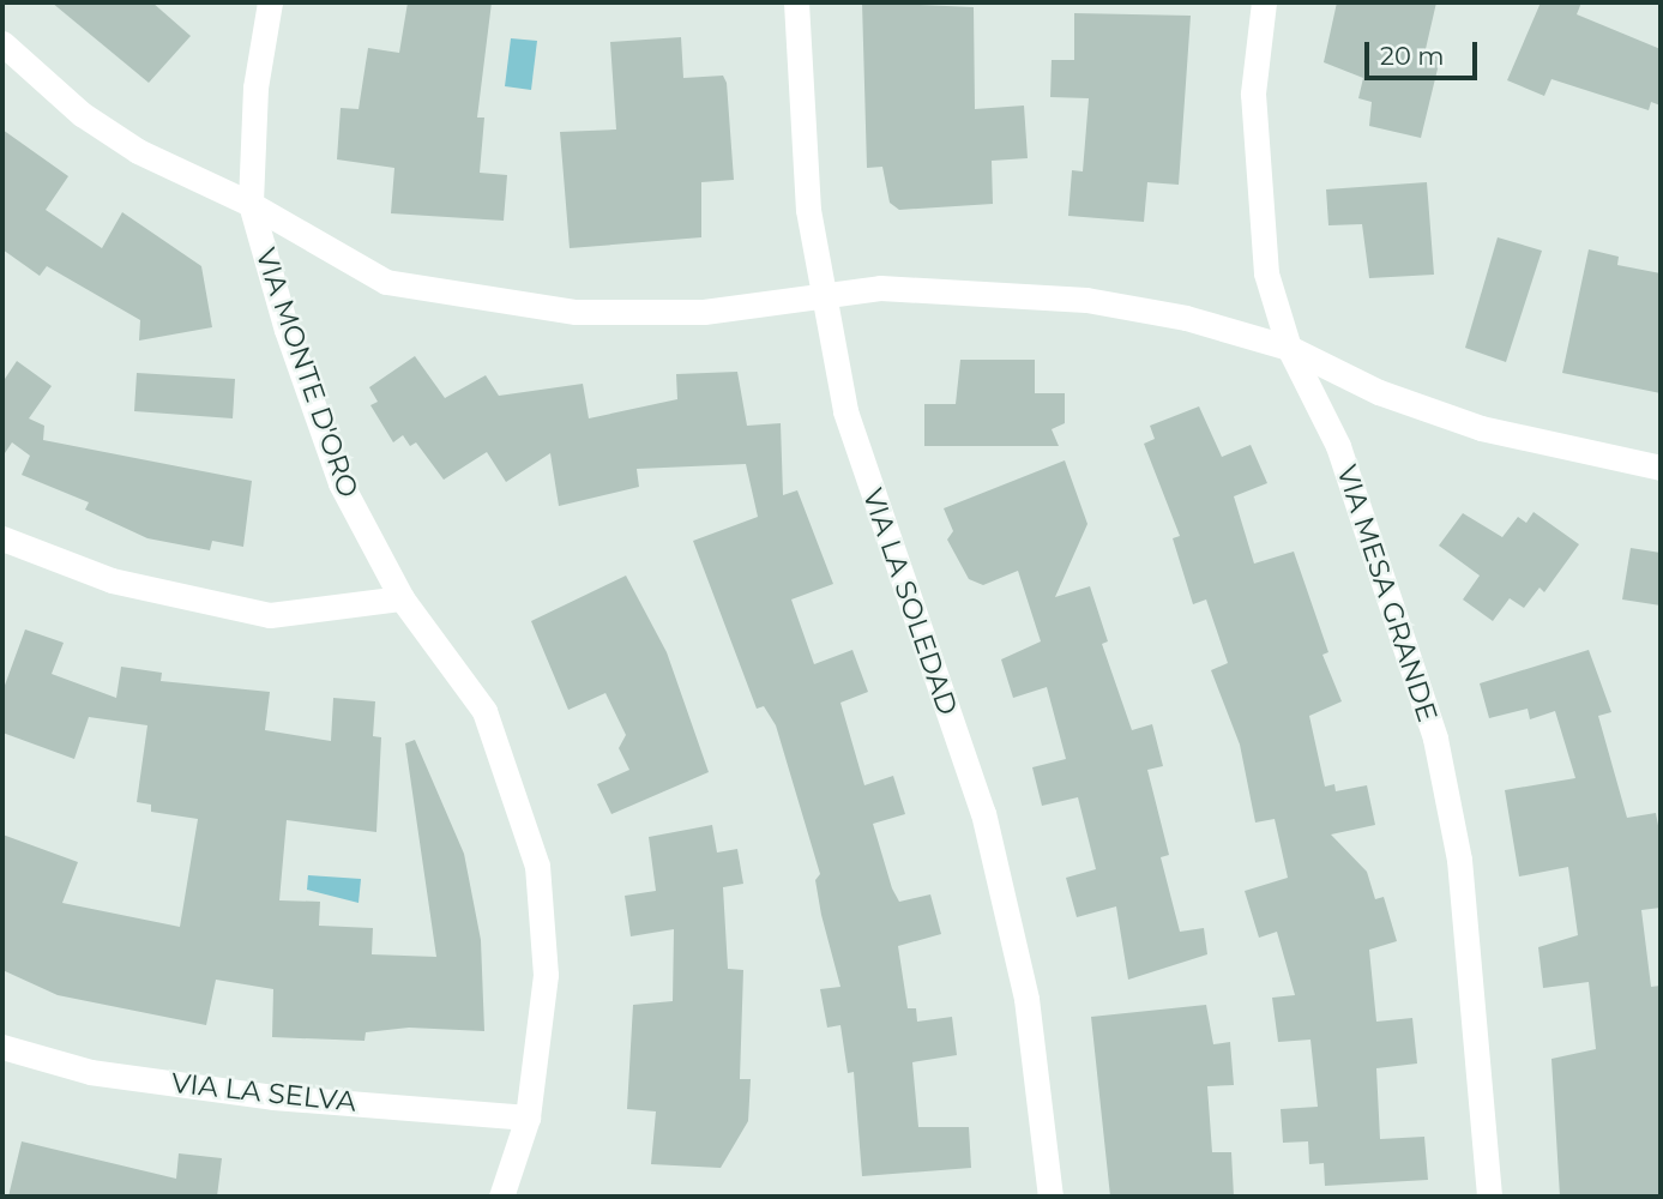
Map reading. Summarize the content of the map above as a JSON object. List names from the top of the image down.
{
  "streets": {
    "street": [
      "VIA MONTE D'ORO",
      "VIA MESA GRANDE",
      "VIA LA SOLEDAD",
      "VIA LA SELVA"
    ]
  },
  "crossings": [
    ["VIA MONTE D'ORO", "VIA LA SELVA"]
  ],
  "scale_bar": "20 m"
}
